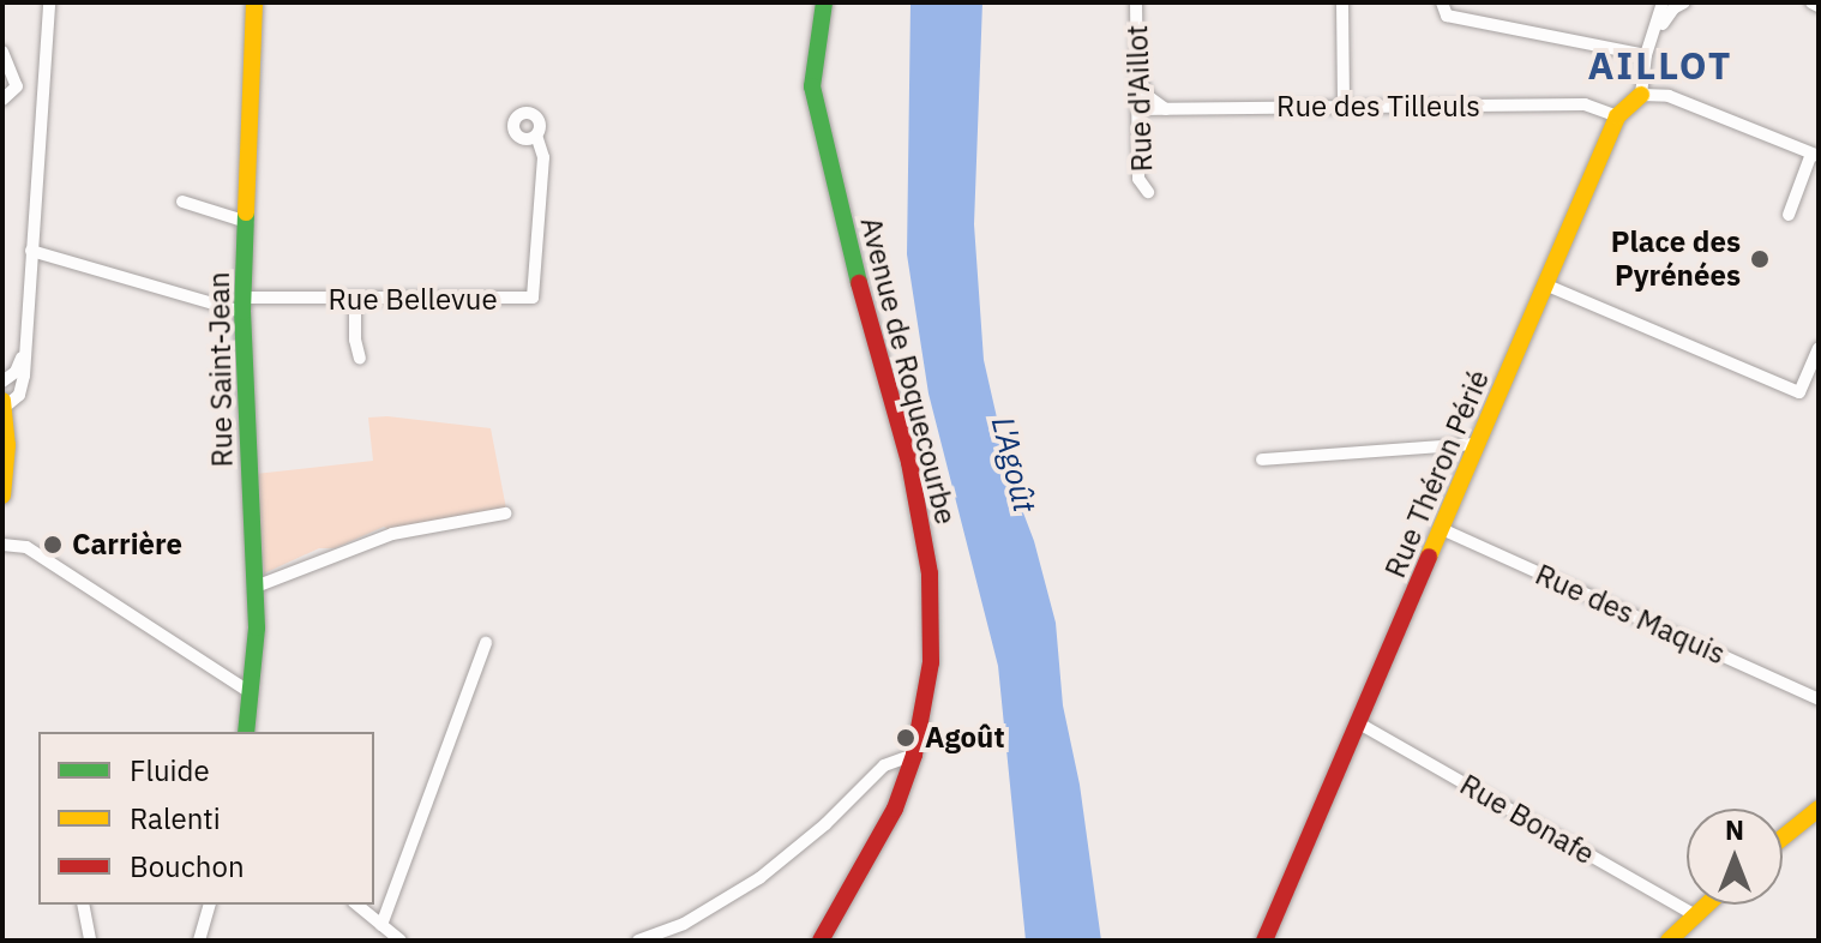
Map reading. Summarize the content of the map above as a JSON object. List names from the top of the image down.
{
  "streets": {
    "street": [
      "Rue d'Aillot",
      "Rue des Tilleuls",
      "Rue Bellevue",
      "Rue Saint-Jean",
      "Avenue de Roquecourbe",
      "Rue Théron Périé",
      "Rue des Maquis",
      "Rue Bonafe"
    ]
  },
  "crossings": [
    ["Rue d'Aillot", "Rue des Tilleuls"],
    ["Rue des Tilleuls", "Rue Théron Périé"],
    ["Rue Bellevue", "Rue Saint-Jean"],
    ["Rue Théron Périé", "Rue des Maquis"],
    ["Rue Théron Périé", "Rue Bonafe"]
  ],
  "districts": ["AILLOT"],
  "water": ["L'Agoût"],
  "places": ["Place des Pyrénées", "Carrière", "Agoût"],
  "legend": ["Fluide", "Ralenti", "Bouchon"],
  "north": "top"
}
